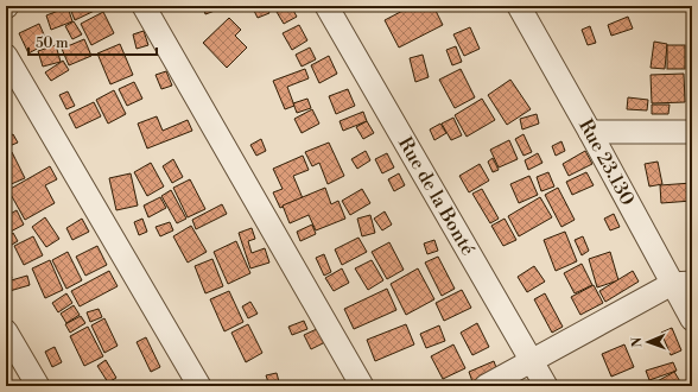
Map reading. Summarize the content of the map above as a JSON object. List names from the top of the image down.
{
  "streets": {
    "street": ["Rue 23.130", "Rue de la Bonté"]
  },
  "scale_bar": "50 m",
  "north": "left"
}
